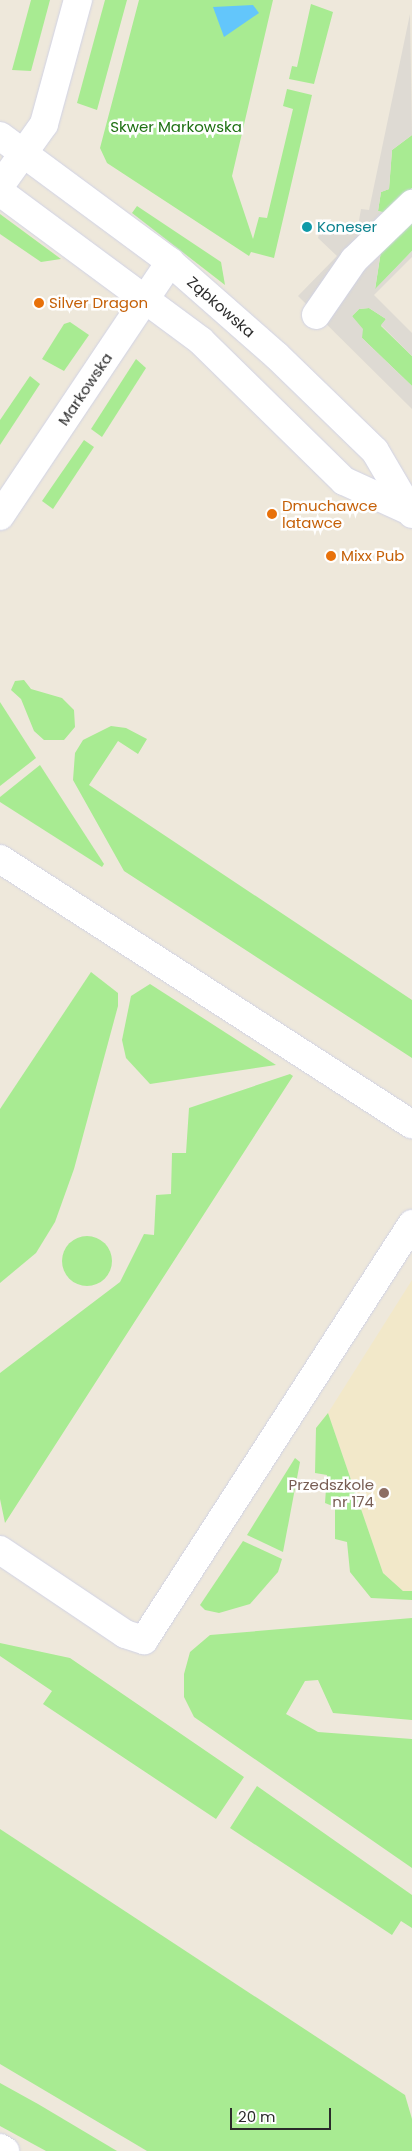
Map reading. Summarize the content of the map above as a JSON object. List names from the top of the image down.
{
  "streets": {
    "street": ["Ząbkowska", "Markowska"]
  },
  "crossings": [
    ["Ząbkowska", "Markowska"]
  ],
  "parks": ["Skwer Markowska"],
  "places": [
    "Koneser",
    "Silver Dragon",
    "Dmuchawce latawce",
    "Mixx Pub",
    "Przedszkole nr 174"
  ],
  "scale_bar": "20 m"
}
